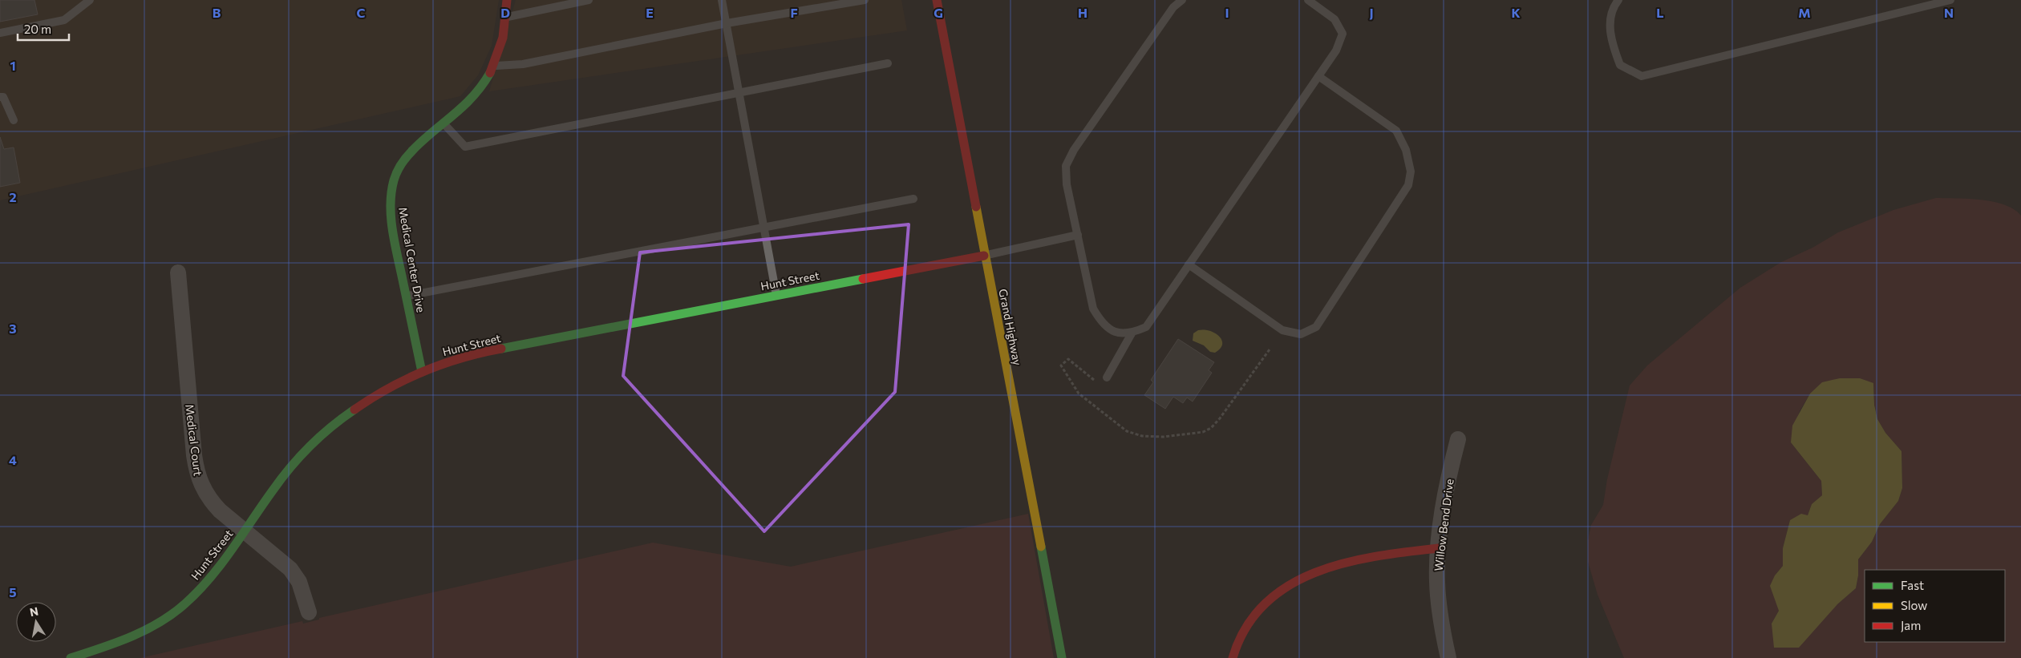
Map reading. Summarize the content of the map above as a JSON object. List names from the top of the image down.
{
  "streets": {
    "street": [
      "Medical Center Drive",
      "Hunt Street",
      "Grand Highway",
      "Medical Court",
      "Willow Bend Drive"
    ]
  },
  "crossings": [
    ["Medical Center Drive", "Hunt Street"],
    ["Hunt Street", "Grand Highway"],
    ["Hunt Street", "Medical Court"]
  ],
  "legend": ["Fast", "Slow", "Jam"],
  "scale_bar": "20 m",
  "north": "top",
  "grid": {
    "columns": [
      "B",
      "C",
      "D",
      "E",
      "F",
      "G",
      "H",
      "I",
      "J",
      "K",
      "L",
      "M",
      "N"
    ],
    "rows": [
      "1",
      "2",
      "3",
      "4",
      "5"
    ]
  }
}
